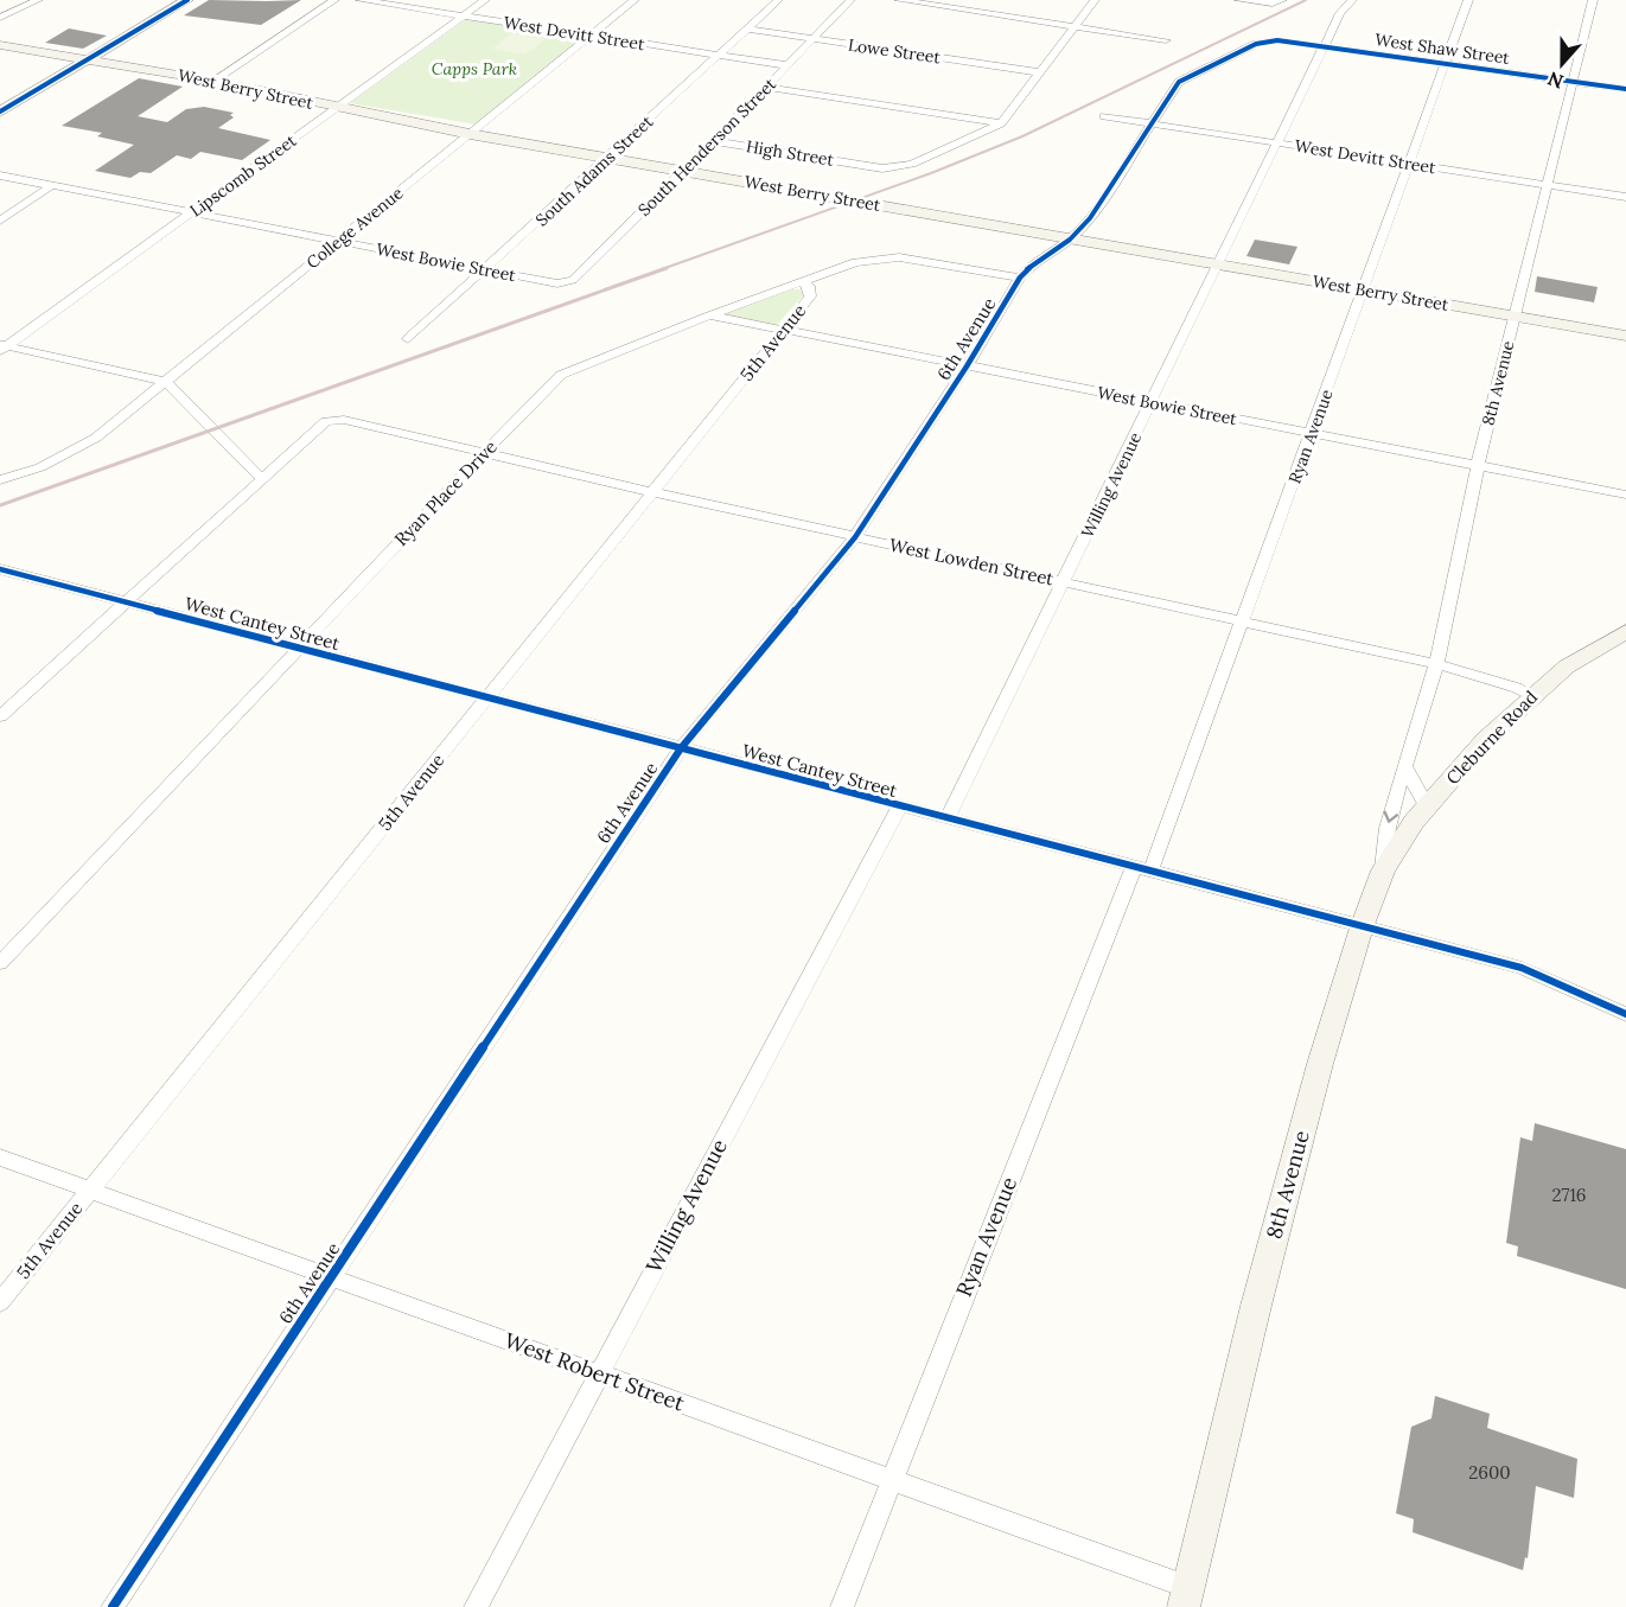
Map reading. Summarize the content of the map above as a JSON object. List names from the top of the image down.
{
  "streets": {
    "main road": ["West Berry Street", "8th Avenue", "Cleburne Road"],
    "street": [
      "West Devitt Street",
      "West Shaw Street",
      "Lowe Street",
      "South Henderson Street",
      "High Street",
      "South Adams Street",
      "Lipscomb Street",
      "College Avenue",
      "West Bowie Street",
      "6th Avenue",
      "5th Avenue",
      "Ryan Avenue",
      "Willing Avenue",
      "Ryan Place Drive",
      "West Lowden Street",
      "West Cantey Street",
      "West Robert Street"
    ]
  },
  "crossings": [
    ["West Devitt Street", "South Henderson Street"],
    ["West Devitt Street", "South Adams Street"],
    ["West Devitt Street", "Lipscomb Street"],
    ["West Devitt Street", "College Avenue"],
    ["West Devitt Street", "6th Avenue"],
    ["West Devitt Street", "8th Avenue"],
    ["West Devitt Street", "Ryan Avenue"],
    ["West Devitt Street", "Willing Avenue"],
    ["West Shaw Street", "6th Avenue"],
    ["West Shaw Street", "8th Avenue"],
    ["West Shaw Street", "Ryan Avenue"],
    ["West Shaw Street", "Willing Avenue"],
    ["Lowe Street", "South Henderson Street"],
    ["Lowe Street", "South Adams Street"],
    ["West Berry Street", "South Henderson Street"],
    ["West Berry Street", "South Adams Street"],
    ["West Berry Street", "Lipscomb Street"],
    ["West Berry Street", "College Avenue"],
    ["West Berry Street", "6th Avenue"],
    ["West Berry Street", "8th Avenue"],
    ["West Berry Street", "Ryan Avenue"],
    ["West Berry Street", "Willing Avenue"],
    ["South Henderson Street", "High Street"],
    ["South Henderson Street", "West Bowie Street"],
    ["South Adams Street", "West Bowie Street"],
    ["Lipscomb Street", "West Bowie Street"],
    ["College Avenue", "West Bowie Street"],
    ["West Bowie Street", "6th Avenue"],
    ["West Bowie Street", "5th Avenue"],
    ["West Bowie Street", "8th Avenue"],
    ["West Bowie Street", "Ryan Avenue"],
    ["West Bowie Street", "Willing Avenue"],
    ["West Bowie Street", "Ryan Place Drive"],
    ["6th Avenue", "Ryan Place Drive"],
    ["6th Avenue", "West Lowden Street"],
    ["6th Avenue", "West Cantey Street"],
    ["6th Avenue", "West Robert Street"],
    ["5th Avenue", "Ryan Place Drive"],
    ["5th Avenue", "West Lowden Street"],
    ["5th Avenue", "West Cantey Street"],
    ["5th Avenue", "West Robert Street"],
    ["8th Avenue", "West Lowden Street"],
    ["8th Avenue", "West Cantey Street"],
    ["8th Avenue", "Cleburne Road"],
    ["8th Avenue", "West Robert Street"],
    ["Ryan Avenue", "West Lowden Street"],
    ["Ryan Avenue", "West Cantey Street"],
    ["Ryan Avenue", "West Robert Street"],
    ["Willing Avenue", "West Lowden Street"],
    ["Willing Avenue", "West Cantey Street"],
    ["Willing Avenue", "West Robert Street"],
    ["Ryan Place Drive", "West Lowden Street"],
    ["Ryan Place Drive", "West Cantey Street"],
    ["West Lowden Street", "Cleburne Road"]
  ],
  "parks": ["Capps Park"],
  "house_numbers": ["2716", "2600"],
  "north": "bottom"
}
